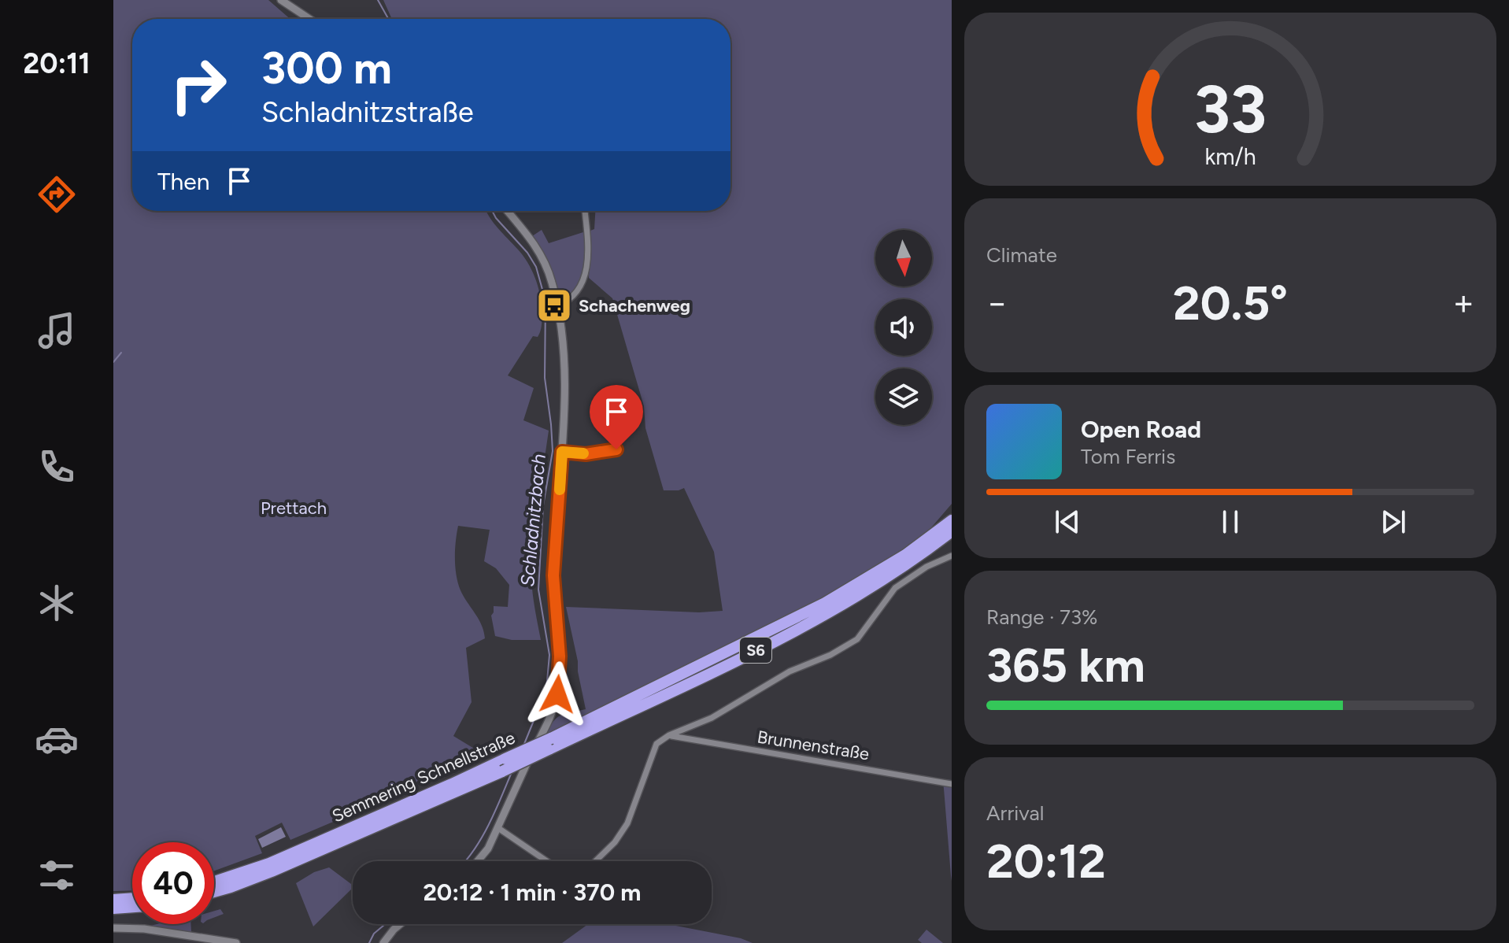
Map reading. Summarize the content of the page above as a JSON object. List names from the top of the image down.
{
  "streets": {
    "highway": ["S6", "Semmering Schnellstraße"],
    "street": ["Brunnenstraße"]
  },
  "water": ["Schladnitzbach"],
  "parks": ["Prettach"],
  "places": {
    "bus stop": ["Schachenweg"]
  },
  "north": "bottom",
  "page": {
    "tabs": "20:11",
    "turn": ["300 m", "Schladnitzstraße"],
    "then": "Then",
    "tile": [
      "Climate",
      ["Range · 73%", "365 km"],
      ["Arrival", "20:12"]
    ],
    "heat": ["−", "20.5°", "+"],
    "song": ["Open Road", "Tom Ferris"],
    "limit": "40",
    "trip": "20:12 · 1 min · 370 m",
    "gauge": ["33", "km/h"]
  }
}
